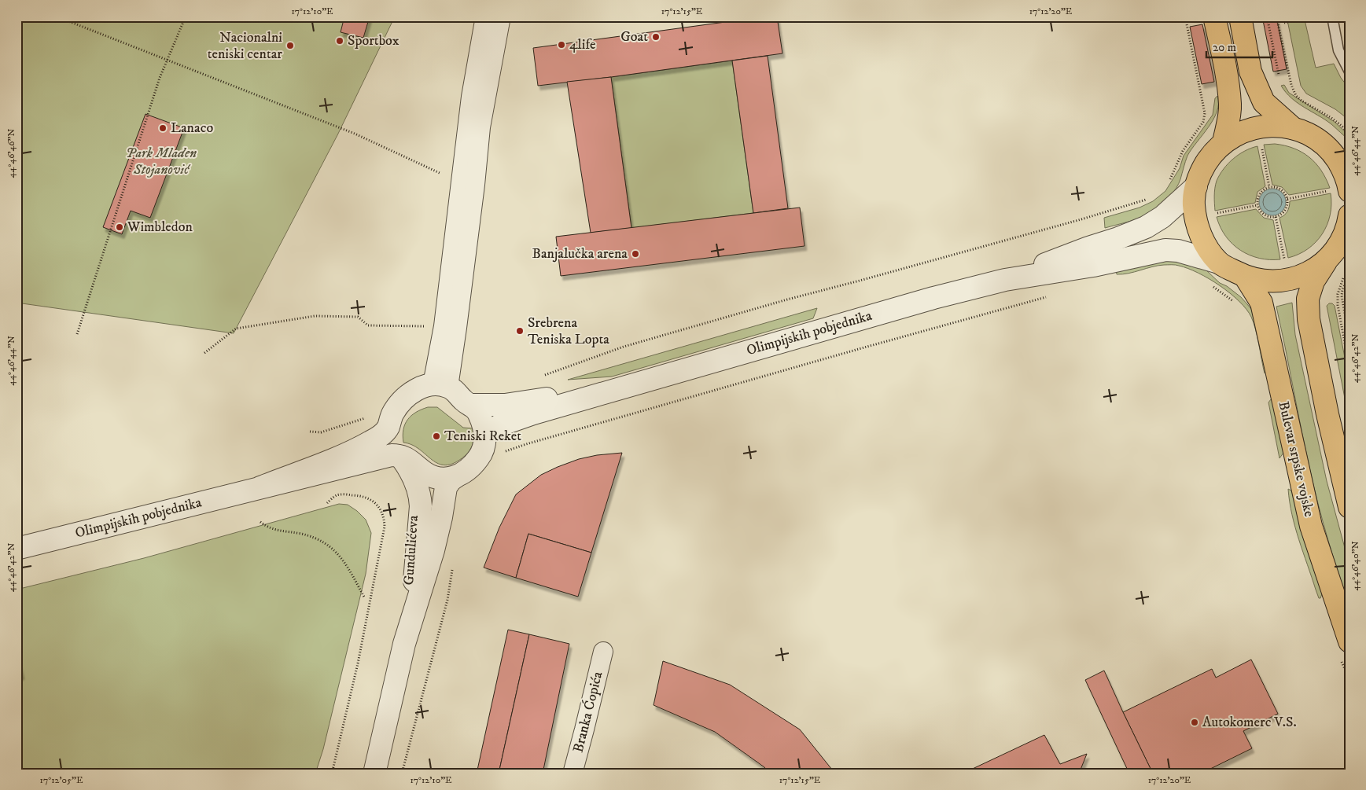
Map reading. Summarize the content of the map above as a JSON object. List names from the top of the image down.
{
  "streets": {
    "main road": ["Bulevar srpske vojske"],
    "street": ["Olimpijskih pobjednika", "Gundulićeva", "Branka Ćopića"]
  },
  "crossings": [
    ["Olimpijskih pobjednika", "Bulevar srpske vojske"],
    ["Olimpijskih pobjednika", "Gundulićeva"]
  ],
  "parks": ["Park Mladen Stojanović"],
  "places": [
    "Goat",
    "Sportbox",
    "4life",
    "Nacionalni teniski centar",
    "Lanaco",
    "Wimbledon",
    "Banjalučka arena",
    "Srebrena Teniska Lopta",
    "Teniski Reket",
    "Autokomerc V.S."
  ],
  "scale_bar": "20 m",
  "coordinates": [
    "17°12'10\"E",
    "17°12'15\"E",
    "17°12'20\"E",
    "44°46'44\"N",
    "44°46'46\"N",
    "44°46'42\"N",
    "44°46'40\"N",
    "17°12'05\"E"
  ]
}
